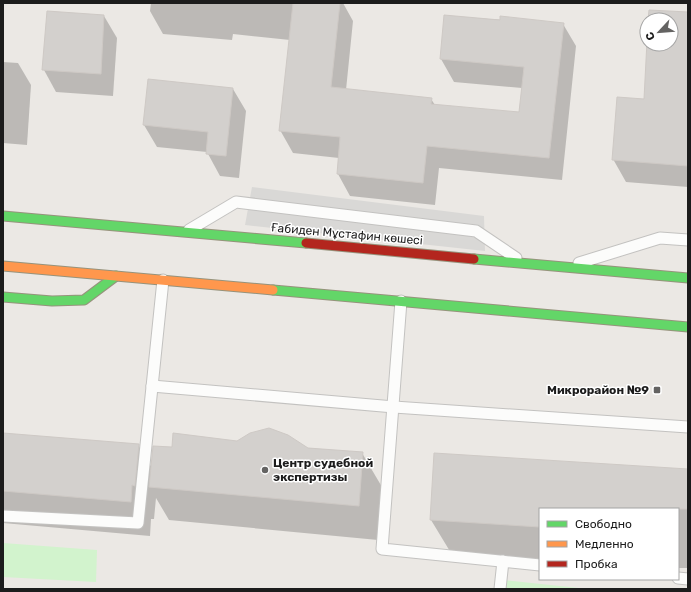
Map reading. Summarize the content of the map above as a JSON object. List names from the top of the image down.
{
  "streets": {
    "main road": ["Ғабиден Мұстафин көшесі"]
  },
  "places": {
    "transit": ["Микрорайон №9"],
    "other": ["Центр судебной экспертизы"]
  },
  "legend": ["Свободно", "Медленно", "Пробка"],
  "north": "bottom left"
}
